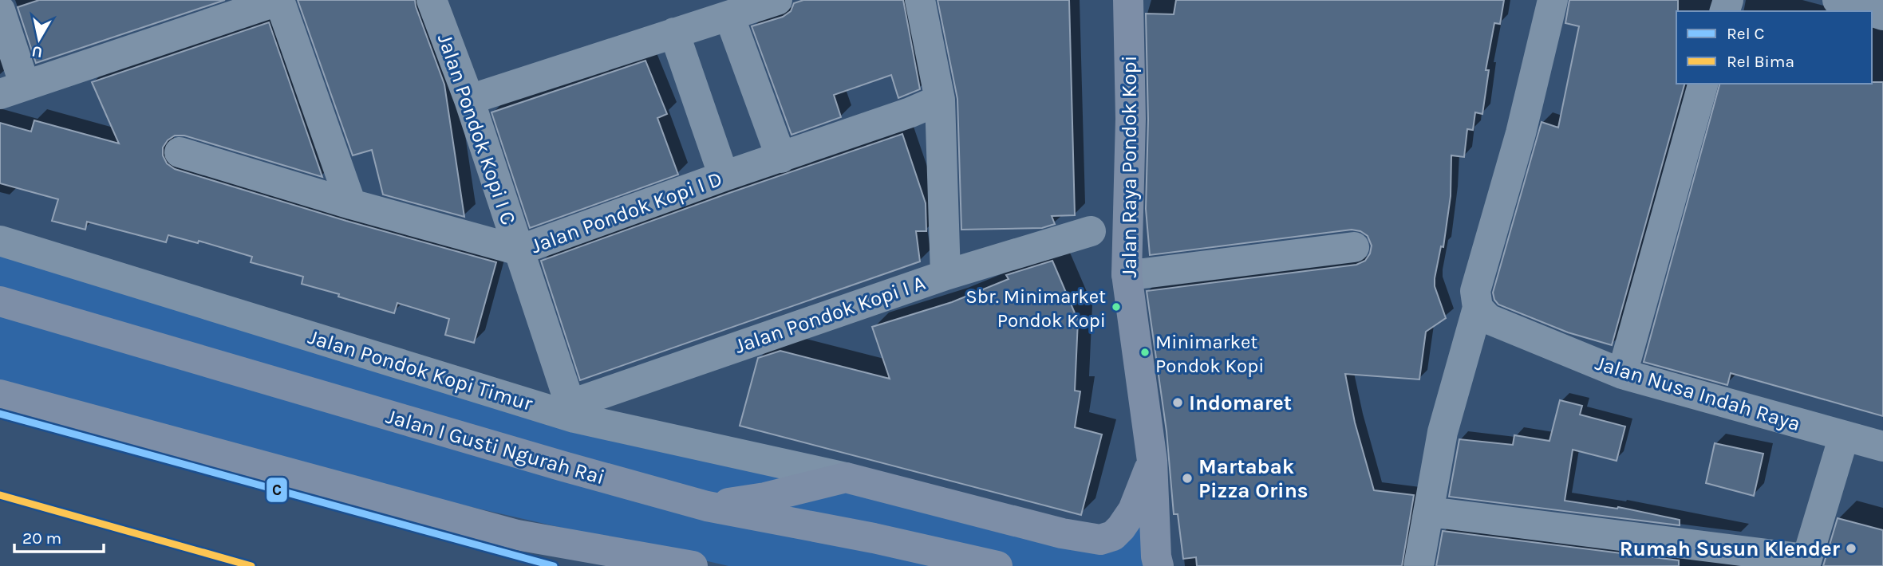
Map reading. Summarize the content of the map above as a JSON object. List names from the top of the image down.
{
  "streets": {
    "main road": ["Jalan Raya Pondok Kopi", "Jalan I Gusti Ngurah Rai"],
    "street": [
      "Jalan Pondok Kopi I C",
      "Jalan Pondok Kopi I D",
      "Jalan Pondok Kopi I A",
      "Jalan Pondok Kopi Timur",
      "Jalan Nusa Indah Raya"
    ]
  },
  "crossings": [
    ["Jalan Pondok Kopi I C", "Jalan Pondok Kopi I D"],
    ["Jalan Pondok Kopi I C", "Jalan Pondok Kopi I A"],
    ["Jalan Pondok Kopi I C", "Jalan Pondok Kopi Timur"],
    ["Jalan Pondok Kopi I A", "Jalan Pondok Kopi Timur"]
  ],
  "places": [
    "Sbr. Minimarket Pondok Kopi",
    "Minimarket Pondok Kopi",
    "Indomaret",
    "Martabak Pizza Orins",
    "Rumah Susun Klender"
  ],
  "lines": ["rail line C", "rail line Bima"],
  "legend": ["Rel C", "Rel Bima"],
  "scale_bar": "20 m",
  "north": "bottom"
}
